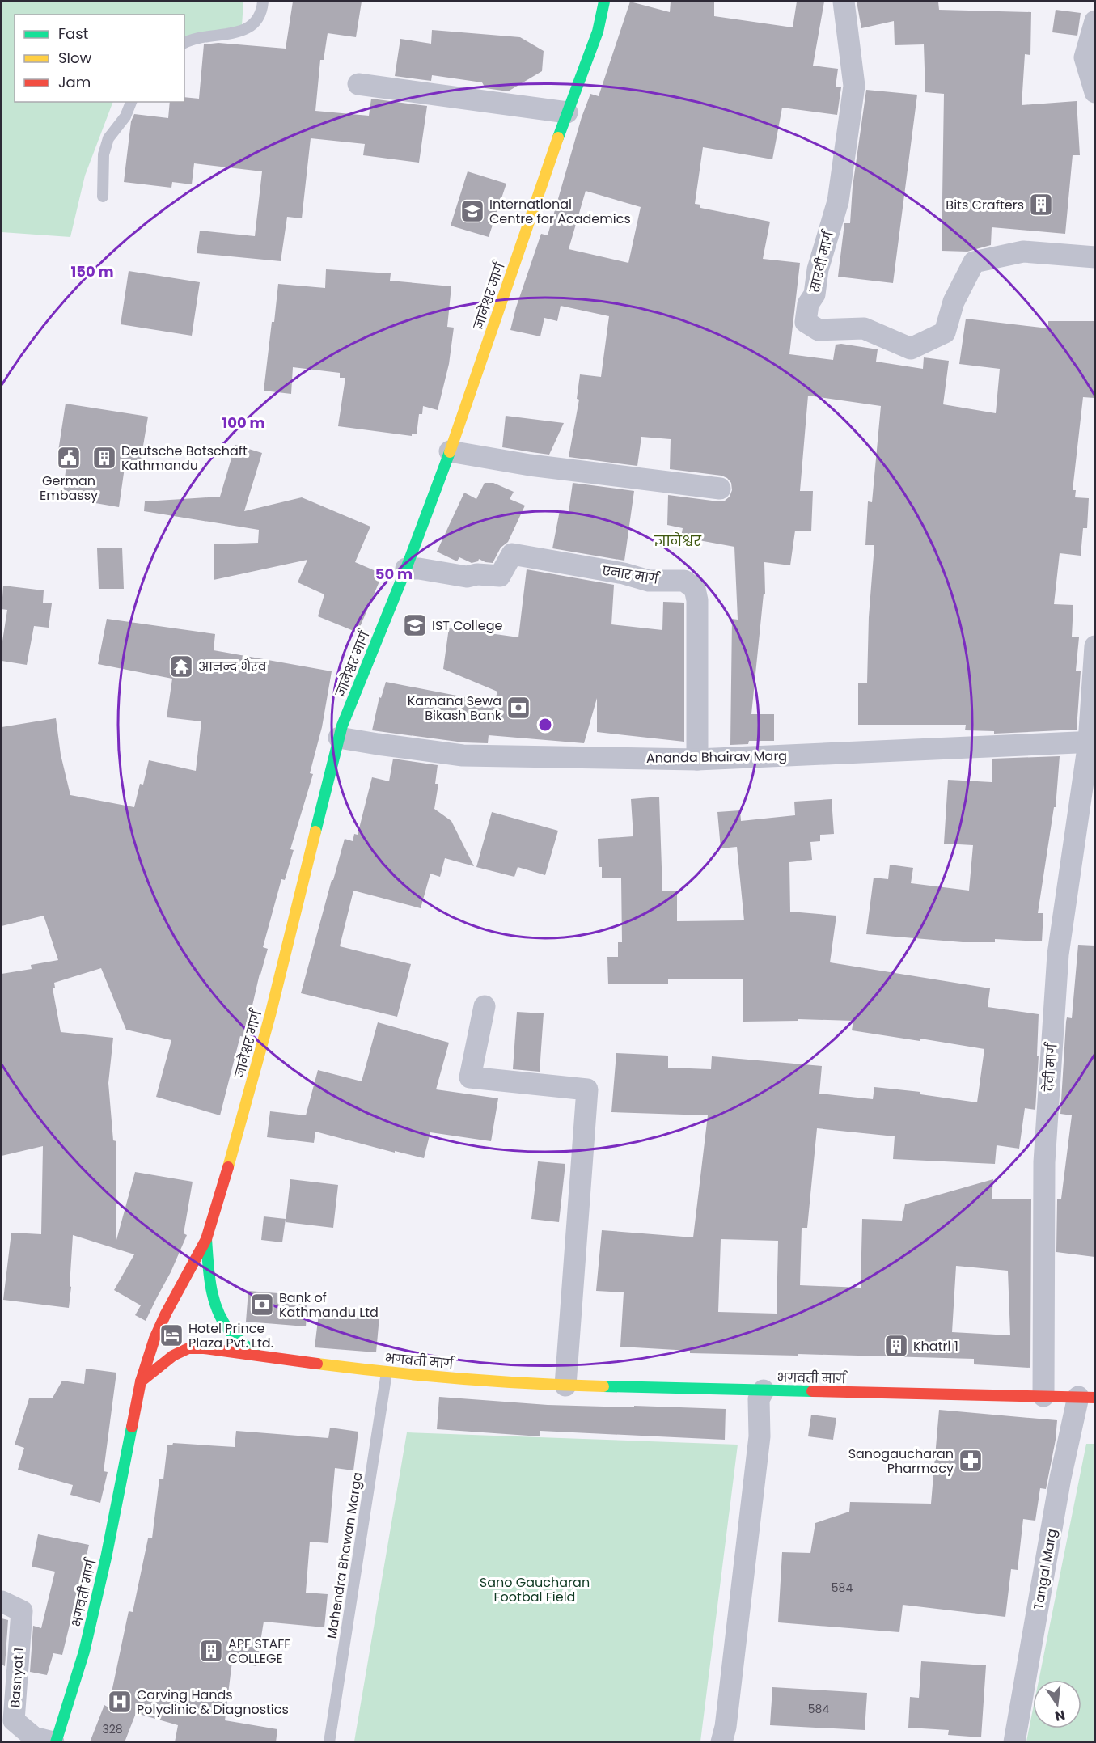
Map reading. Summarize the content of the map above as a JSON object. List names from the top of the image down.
{
  "streets": {
    "main road": ["ज्ञानेश्वर मार्ग", "भगवती मार्ग"],
    "street": [
      "सारथी मार्ग",
      "एनार मार्ग",
      "Ananda Bhairav Marg",
      "देवी मार्ग",
      "Tangal Marg",
      "Basnyat 1"
    ],
    "lane": ["Mahendra Bhawan Marga"]
  },
  "crossings": [
    ["ज्ञानेश्वर मार्ग", "एनार मार्ग"],
    ["ज्ञानेश्वर मार्ग", "Ananda Bhairav Marg"],
    ["ज्ञानेश्वर मार्ग", "भगवती मार्ग"],
    ["एनार मार्ग", "Ananda Bhairav Marg"],
    ["Ananda Bhairav Marg", "देवी मार्ग"],
    ["देवी मार्ग", "भगवती मार्ग"],
    ["भगवती मार्ग", "Mahendra Bhawan Marga"],
    ["भगवती मार्ग", "Tangal Marg"],
    ["भगवती मार्ग", "Basnyat 1"]
  ],
  "districts": ["ज्ञानेश्वर"],
  "parks": ["Sano Gaucharan Footbal Field"],
  "places": {
    "building": [
      "Bits Crafters",
      "Deutsche Botschaft Kathmandu",
      "Khatri 1",
      "APF STAFF COLLEGE"
    ],
    "school or university": ["International Centre for Academics", "IST College"],
    "public building": ["German Embassy"],
    "temple": ["आनन्द भैरव"],
    "bank": ["Kamana Sewa Bikash Bank", "Bank of Kathmandu Ltd"],
    "hotel": ["Hotel Prince Plaza Pvt. Ltd."],
    "pharmacy": ["Sanogaucharan Pharmacy"],
    "hospital": ["Carving Hands Polyclinic & Diagnostics"]
  },
  "house_numbers": ["584", "584", "328"],
  "legend": ["Fast", "Slow", "Jam"],
  "north": "bottom",
  "rings": ["150 m", "100 m", "50 m"]
}
